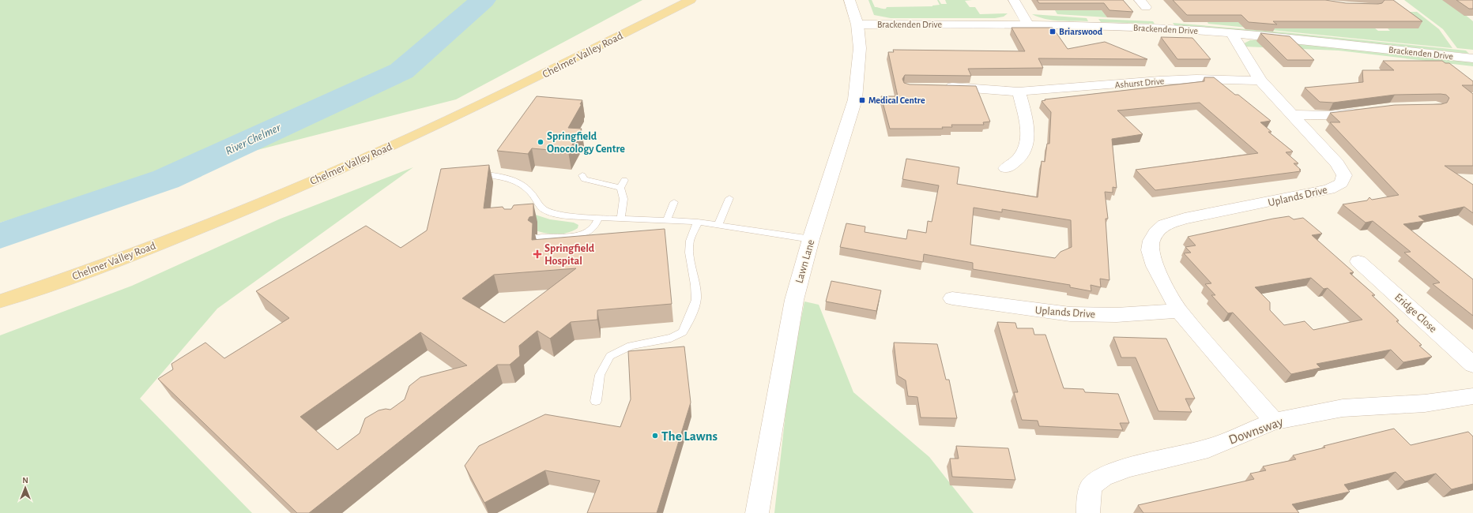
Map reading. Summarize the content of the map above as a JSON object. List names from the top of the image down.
{
  "streets": {
    "main road": ["Chelmer Valley Road"],
    "street": [
      "Brackenden Drive",
      "Ashurst Drive",
      "Uplands Drive",
      "Lawn Lane",
      "Eridge Close",
      "Downsway"
    ]
  },
  "crossings": [
    ["Brackenden Drive", "Uplands Drive"],
    ["Brackenden Drive", "Lawn Lane"],
    ["Ashurst Drive", "Uplands Drive"],
    ["Uplands Drive", "Downsway"]
  ],
  "water": ["River Chelmer"],
  "places": {
    "transit": ["Briarswood", "Medical Centre"],
    "other": ["Springfield Onocology Centre", "The Lawns"],
    "health": ["Springfield Hospital"]
  },
  "north": "top"
}
